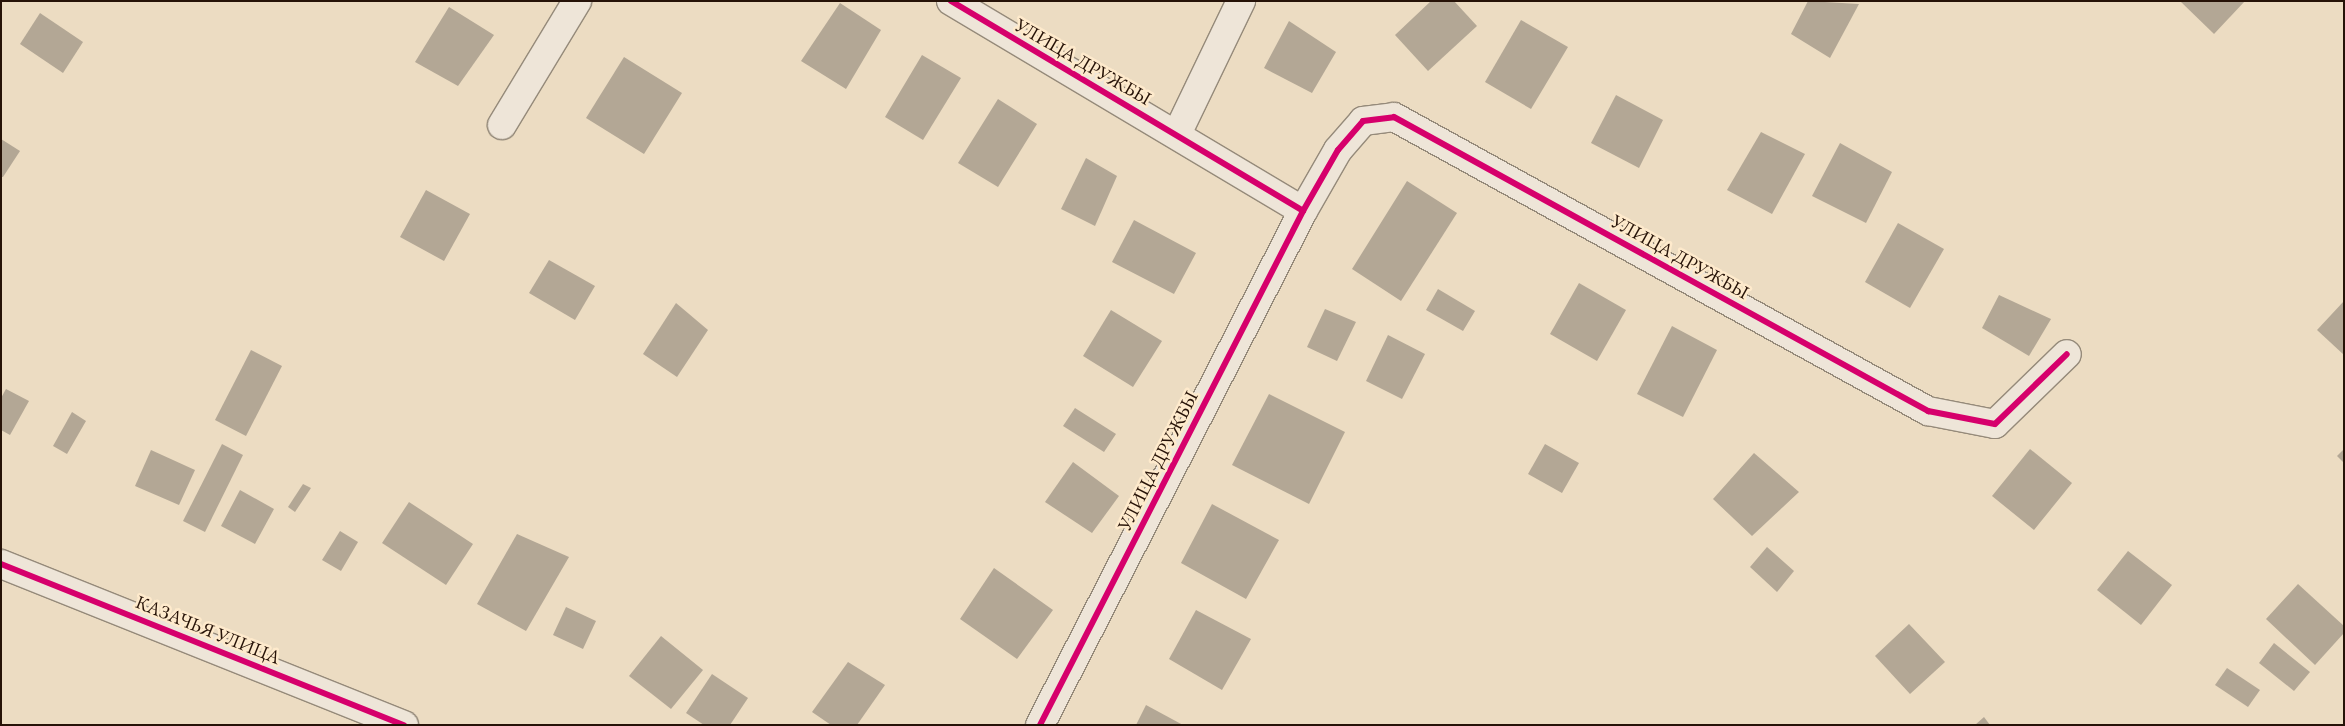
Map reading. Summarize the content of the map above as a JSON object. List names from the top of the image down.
{
  "streets": {
    "street": ["УЛИЦА ДРУЖБЫ", "КАЗАЧЬЯ УЛИЦА"]
  }
}
